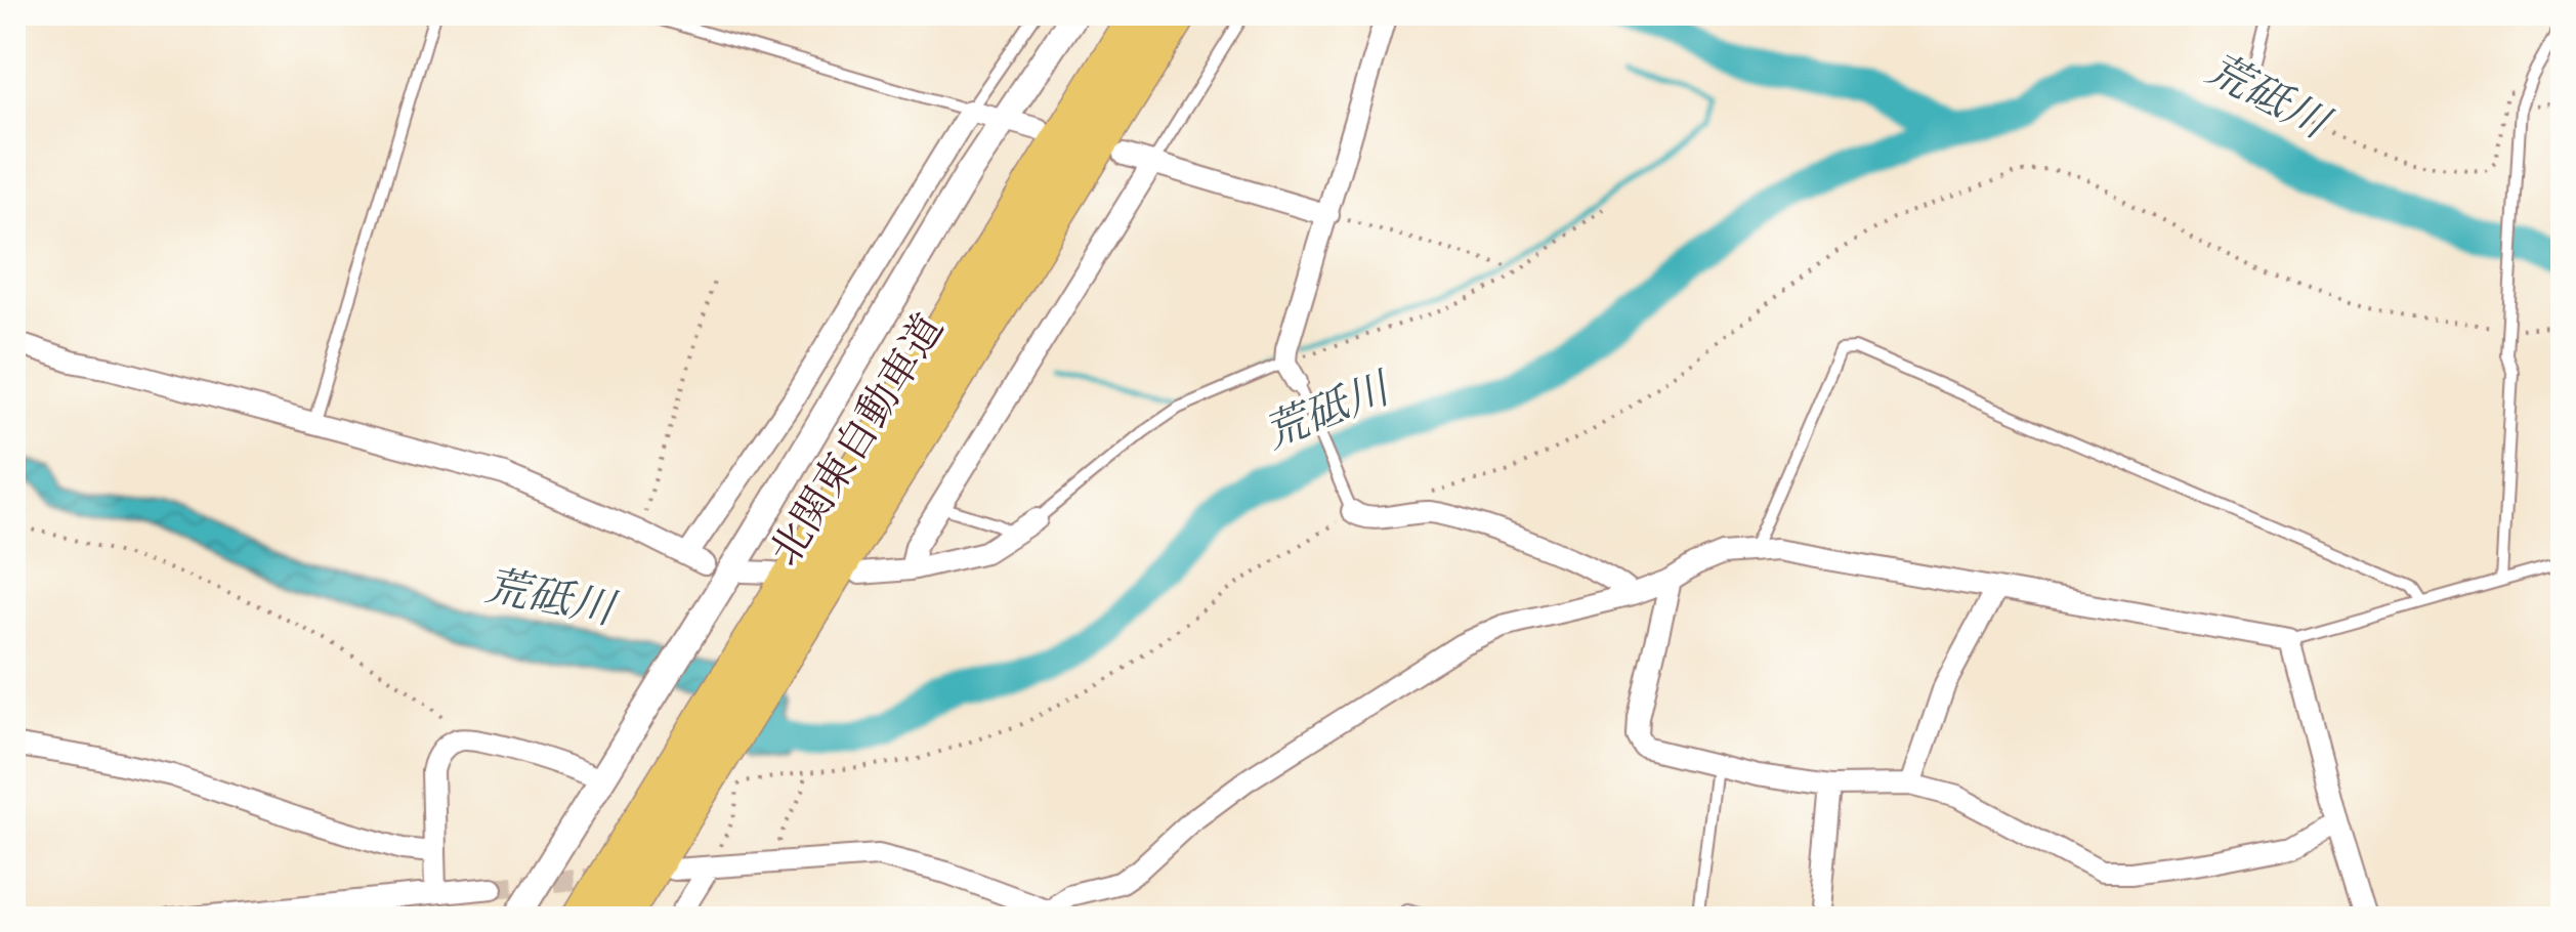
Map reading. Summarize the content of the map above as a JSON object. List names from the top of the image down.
{
  "streets": {
    "highway": ["北関東自動車道"]
  },
  "water": ["荒砥川"]
}
